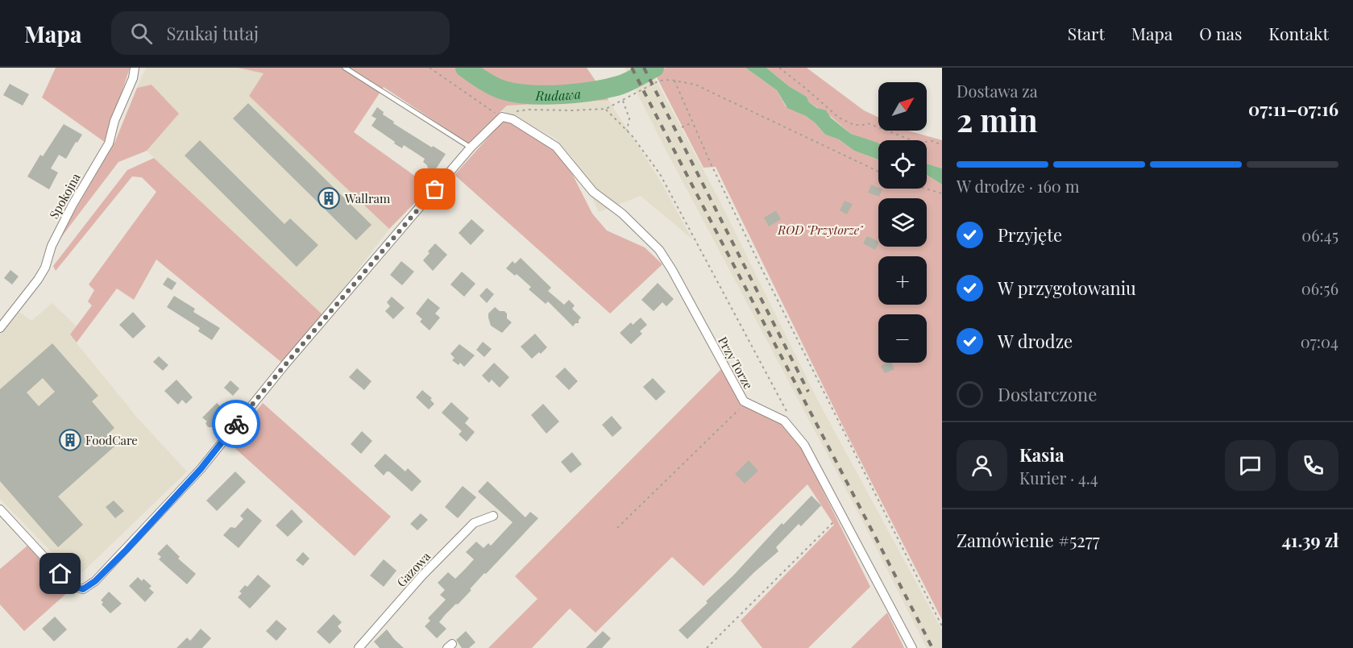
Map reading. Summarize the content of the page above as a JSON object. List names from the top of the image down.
{
  "streets": {
    "street": ["Spokojna", "Przy Torze", "Gazowa"]
  },
  "water": ["Rudawa"],
  "parks": ["ROD \"Przytorze\""],
  "places": {
    "building": ["Wallram", "FoodCare"]
  },
  "north": "top right",
  "page": {
    "header": "Mapa",
    "search": "Szukaj tutaj",
    "nav": [
      "Start",
      "Mapa",
      "O nas",
      "Kontakt"
    ],
    "heading": ["2 min", "Dostawa za", "07:11–07:16"],
    "panel": [
      "Kasia",
      "Kurier · 4.4",
      "Zamówienie #5277",
      "41.39 zł"
    ],
    "map_buttons": ["+", "−"],
    "bar": "W drodze · 160 m",
    "list": [
      ["Przyjęte", "06:45"],
      ["W przygotowaniu", "06:56"],
      ["W drodze", "07:04"],
      "Dostarczone"
    ]
  }
}
